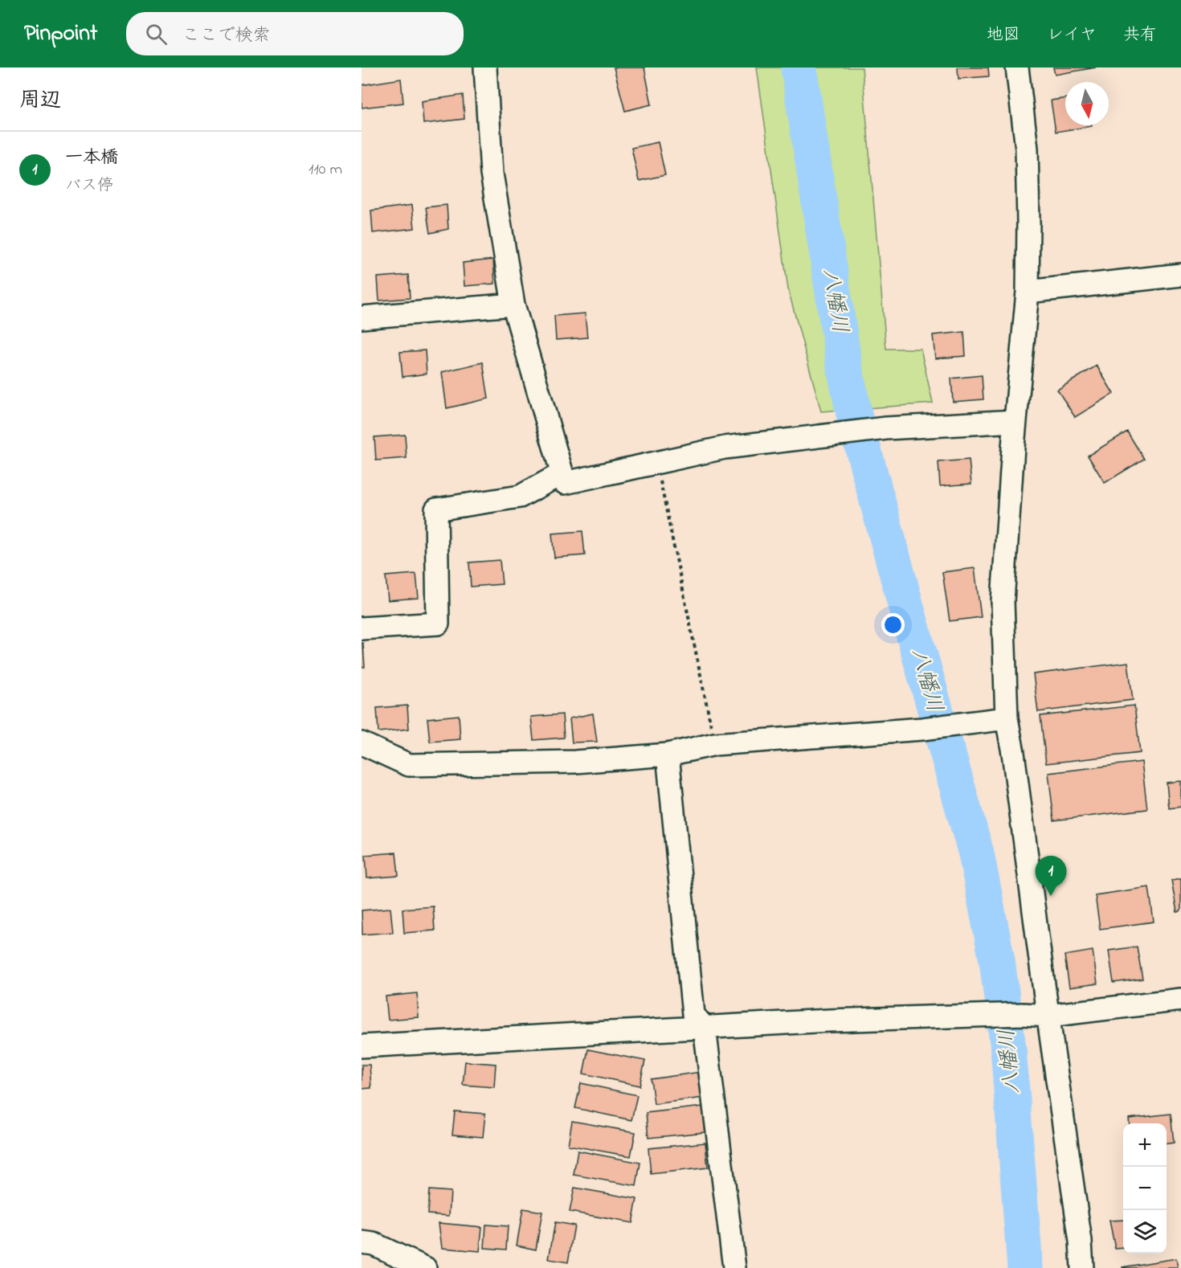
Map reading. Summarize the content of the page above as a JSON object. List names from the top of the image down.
{
  "water": ["八幡川"],
  "north": "bottom",
  "page": {
    "header": "Pinpoint",
    "search": "ここで検索",
    "nav": ["地図", "レイヤ", "共有"],
    "heading": "周辺",
    "list": [
      {
        "mark": "1",
        "name": "一本橋",
        "note": "バス停",
        "value": "110 m"
      }
    ],
    "pins": "1",
    "map_buttons": ["+", "−"]
  }
}
